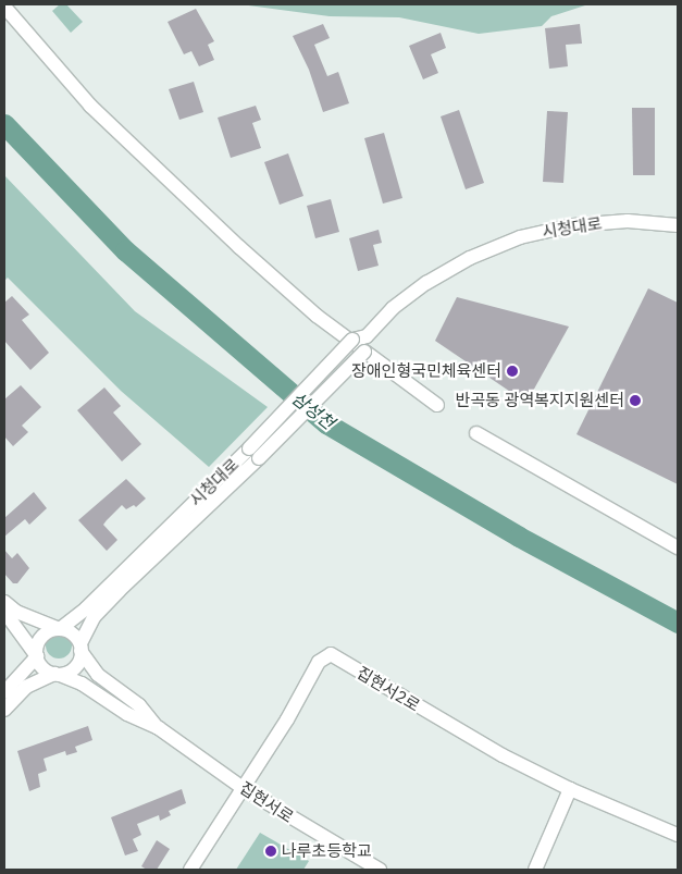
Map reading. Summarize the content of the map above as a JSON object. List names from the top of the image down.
{
  "streets": {
    "street": ["시청대로", "집현서2로", "집현서로"]
  },
  "crossings": [
    ["시청대로", "집현서로"],
    ["집현서2로", "집현서로"]
  ],
  "water": ["삼성천"],
  "places": ["장애인형국민체육센터", "반곡동 광역복지지원센터", "나루초등학교"]
}
